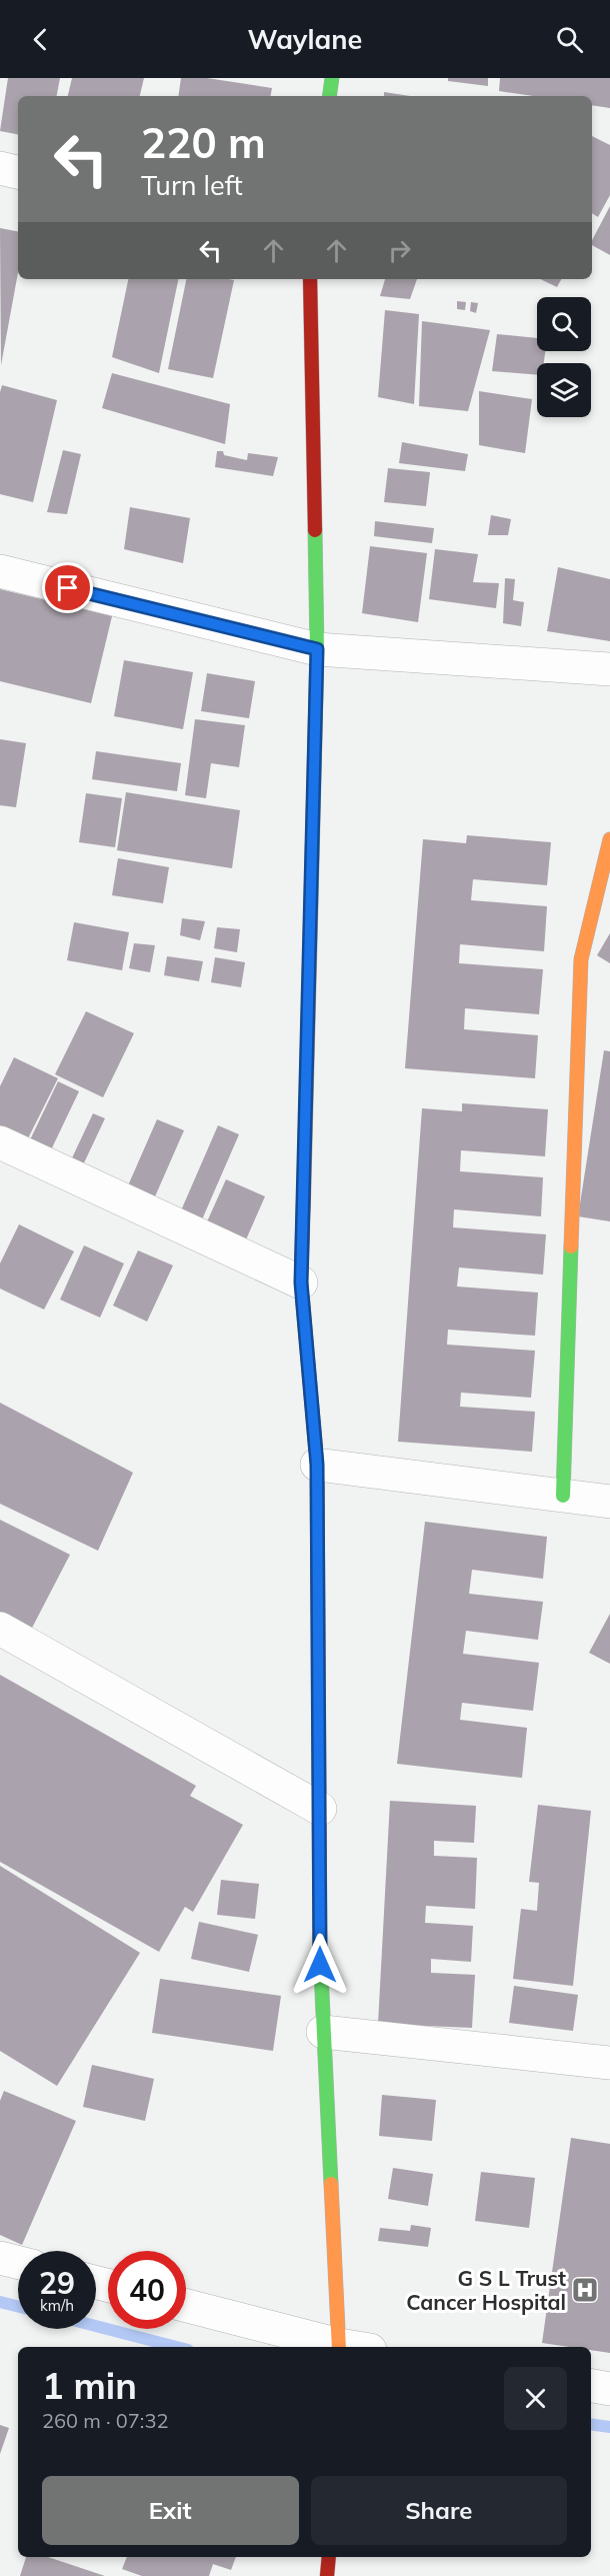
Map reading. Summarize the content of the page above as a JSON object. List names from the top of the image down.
{
  "places": {
    "hospital": ["G S L Trust Cancer Hospital"]
  },
  "page": {
    "header": "Waylane",
    "turn": ["220 m", "Turn left"],
    "speed": "29 km/h",
    "limit": "40",
    "heading": ["1 min", "260 m · 07:32"],
    "buttons": ["Exit", "Share"]
  }
}
